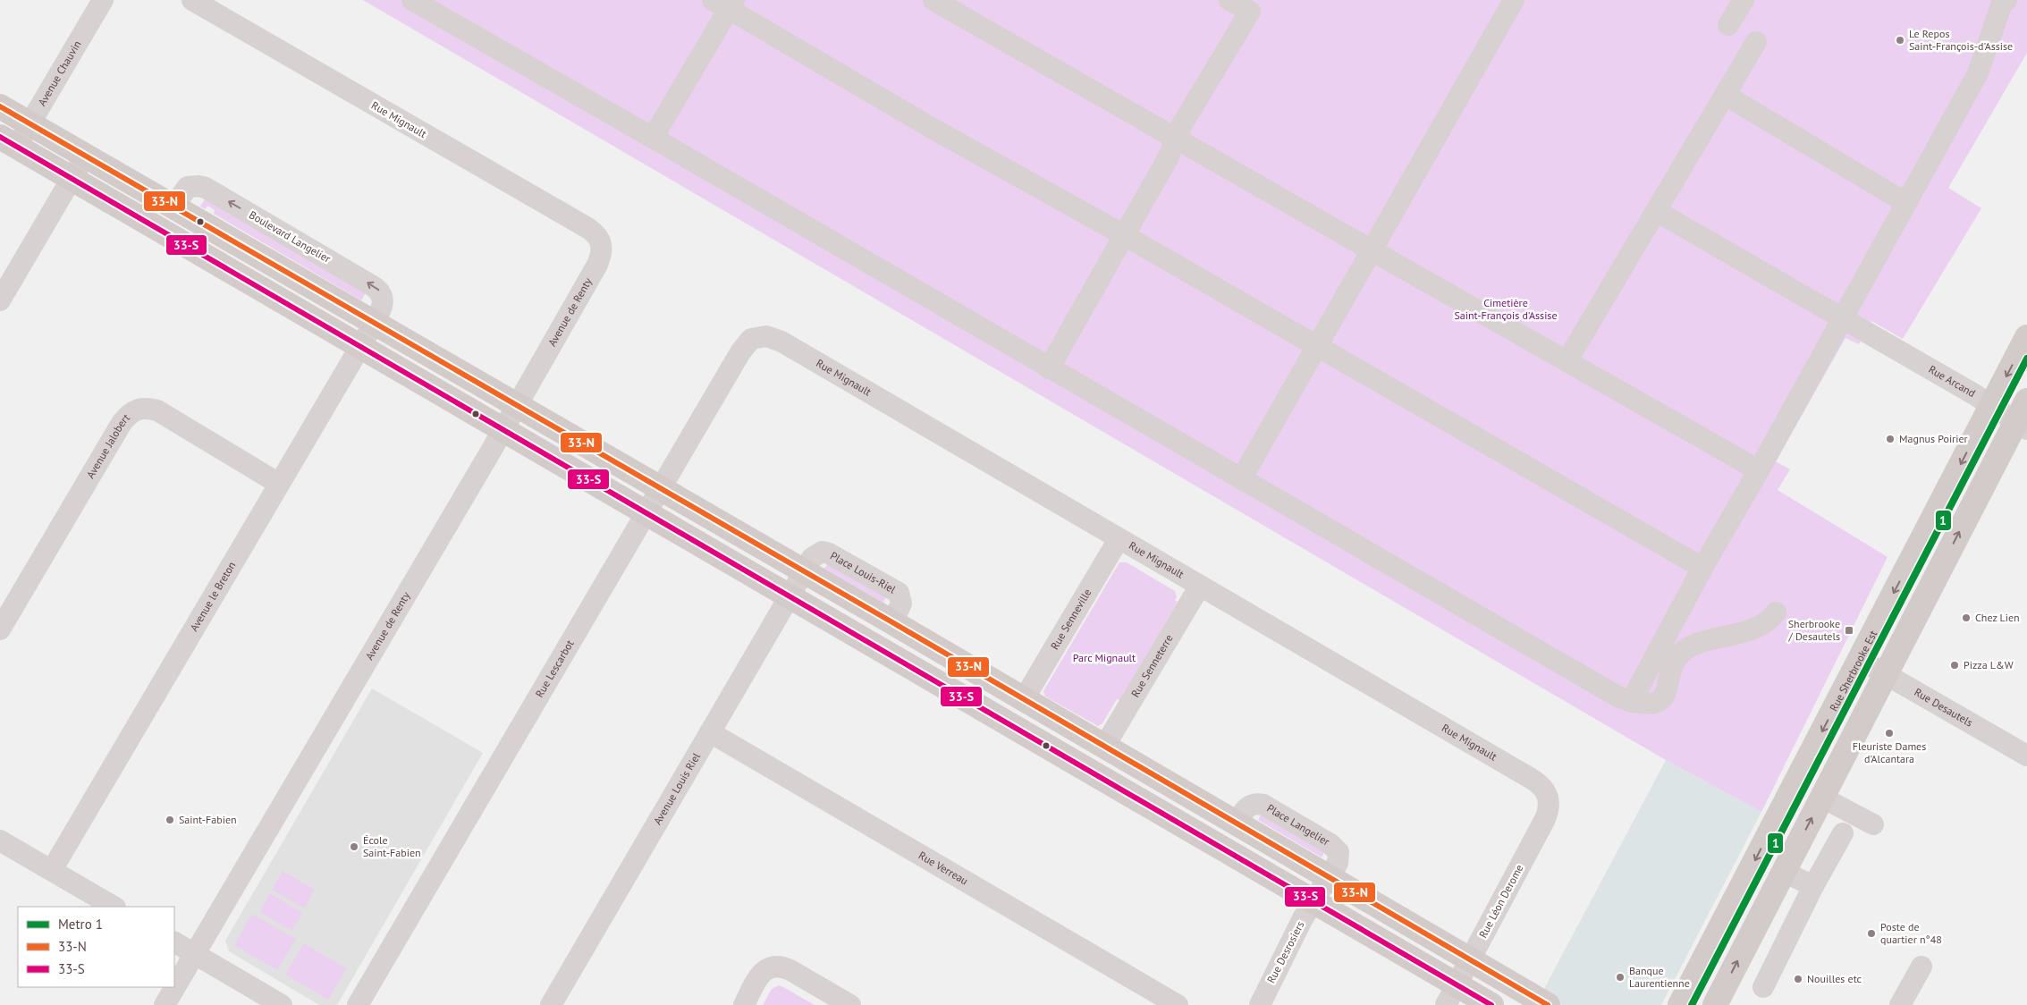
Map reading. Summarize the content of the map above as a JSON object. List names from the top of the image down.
{
  "streets": {
    "main road": ["Rue Sherbrooke Est"],
    "street": [
      "Avenue Chauvin",
      "Rue Mignault",
      "Boulevard Langelier",
      "Avenue de Renty",
      "Rue Arcand",
      "Avenue Jalobert",
      "Avenue le Breton",
      "Rue Senneville",
      "Rue Senneterre",
      "Rue Lescarbot",
      "Rue Desautels",
      "Avenue Louis Riel",
      "Rue Verreau",
      "Rue Léon Derome",
      "Rue Desrosiers"
    ]
  },
  "crossings": [
    ["Rue Mignault", "Avenue de Renty"],
    ["Rue Mignault", "Rue Senneville"],
    ["Rue Mignault", "Rue Senneterre"],
    ["Rue Mignault", "Rue Lescarbot"],
    ["Rue Mignault", "Rue Léon Derome"],
    ["Boulevard Langelier", "Avenue le Breton"],
    ["Rue Arcand", "Rue Sherbrooke Est"],
    ["Avenue Jalobert", "Avenue le Breton"],
    ["Rue Sherbrooke Est", "Rue Desautels"],
    ["Avenue Louis Riel", "Rue Verreau"]
  ],
  "one_way": ["Boulevard Langelier"],
  "parks": ["Cimetière Saint-François d'Assise", "Parc Mignault"],
  "places": {
    "other": [
      "Le Repos Saint-François-d'Assise",
      "Magnus Poirier",
      "Chez Lien",
      "Pizza L&W",
      "Fleuriste Dames d'Alcantara",
      "Saint-Fabien",
      "École Saint-Fabien",
      "Poste de quartier n°48",
      "Banque Laurentienne",
      "Nouilles etc"
    ],
    "transit": ["Sherbrooke / Desautels"]
  },
  "lines": ["transit line 33-N", "transit line 33-S", "metro line 1"],
  "legend": ["Metro 1", "33-N", "33-S"]
}
